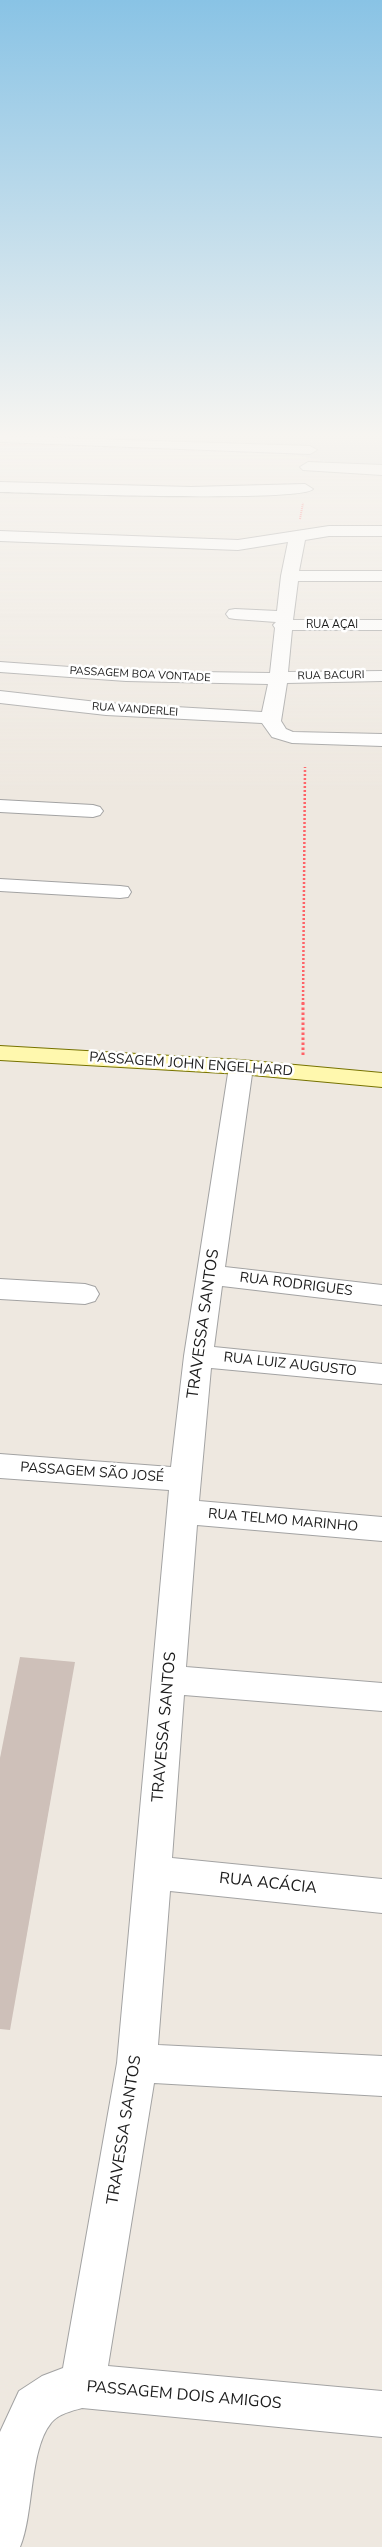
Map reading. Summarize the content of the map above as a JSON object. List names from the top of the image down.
{
  "streets": {
    "main road": ["PASSAGEM JOHN ENGELHARD"],
    "street": [
      "RUA AÇAI",
      "PASSAGEM BOA VONTADE",
      "RUA BACURI",
      "RUA VANDERLEI",
      "RUA RODRIGUES",
      "TRAVESSA SANTOS",
      "RUA LUIZ AUGUSTO",
      "PASSAGEM SÃO JOSÉ",
      "RUA TELMO MARINHO",
      "RUA ACÁCIA",
      "PASSAGEM DOIS AMIGOS"
    ]
  },
  "crossings": [
    ["PASSAGEM BOA VONTADE", "RUA BACURI"],
    ["PASSAGEM JOHN ENGELHARD", "TRAVESSA SANTOS"],
    ["RUA RODRIGUES", "TRAVESSA SANTOS"],
    ["TRAVESSA SANTOS", "RUA LUIZ AUGUSTO"],
    ["TRAVESSA SANTOS", "PASSAGEM SÃO JOSÉ"],
    ["TRAVESSA SANTOS", "RUA TELMO MARINHO"],
    ["TRAVESSA SANTOS", "RUA ACÁCIA"],
    ["TRAVESSA SANTOS", "PASSAGEM DOIS AMIGOS"],
    ["PASSAGEM SÃO JOSÉ", "RUA TELMO MARINHO"]
  ]
}
